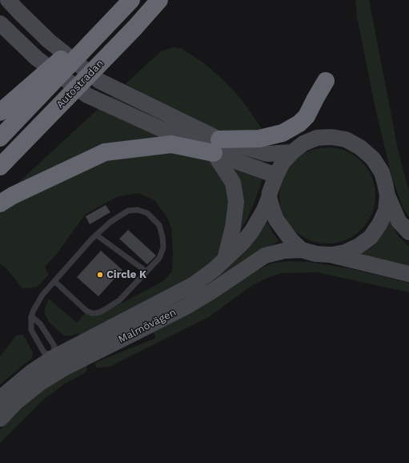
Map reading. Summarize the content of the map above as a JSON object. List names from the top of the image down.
{
  "streets": {
    "highway": ["Autostradan"],
    "main road": ["Malmövägen"]
  },
  "places": ["Circle K"]
}
